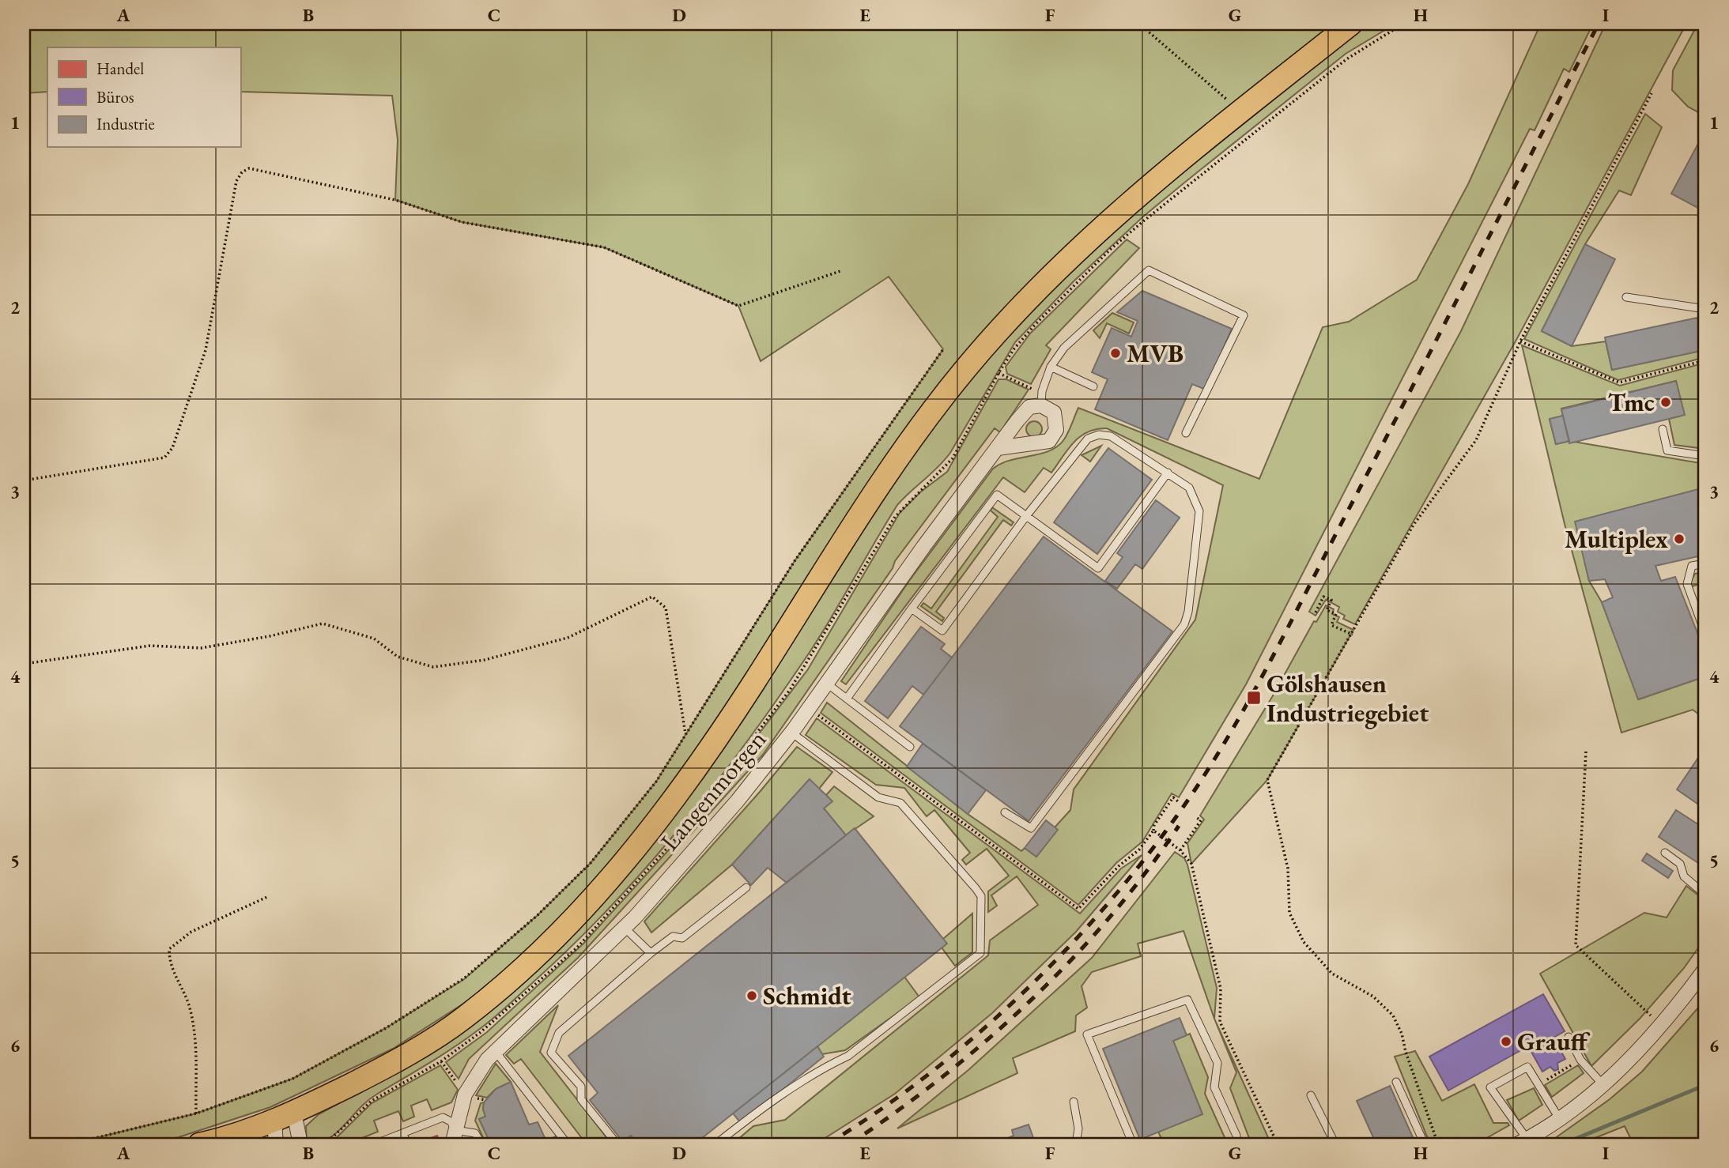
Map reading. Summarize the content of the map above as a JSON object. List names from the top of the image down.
{
  "streets": {
    "street": ["Langenmorgen"]
  },
  "places": {
    "other": [
      "MVB",
      "Tmc",
      "Multiplex",
      "Schmidt",
      "Grauff"
    ],
    "transit": ["Gölshausen Industriegebiet"]
  },
  "legend": ["Handel", "Büros", "Industrie"],
  "grid": {
    "columns": [
      "A",
      "B",
      "C",
      "D",
      "E",
      "F",
      "G",
      "H",
      "I"
    ],
    "rows": [
      "1",
      "2",
      "3",
      "4",
      "5",
      "6"
    ]
  }
}
